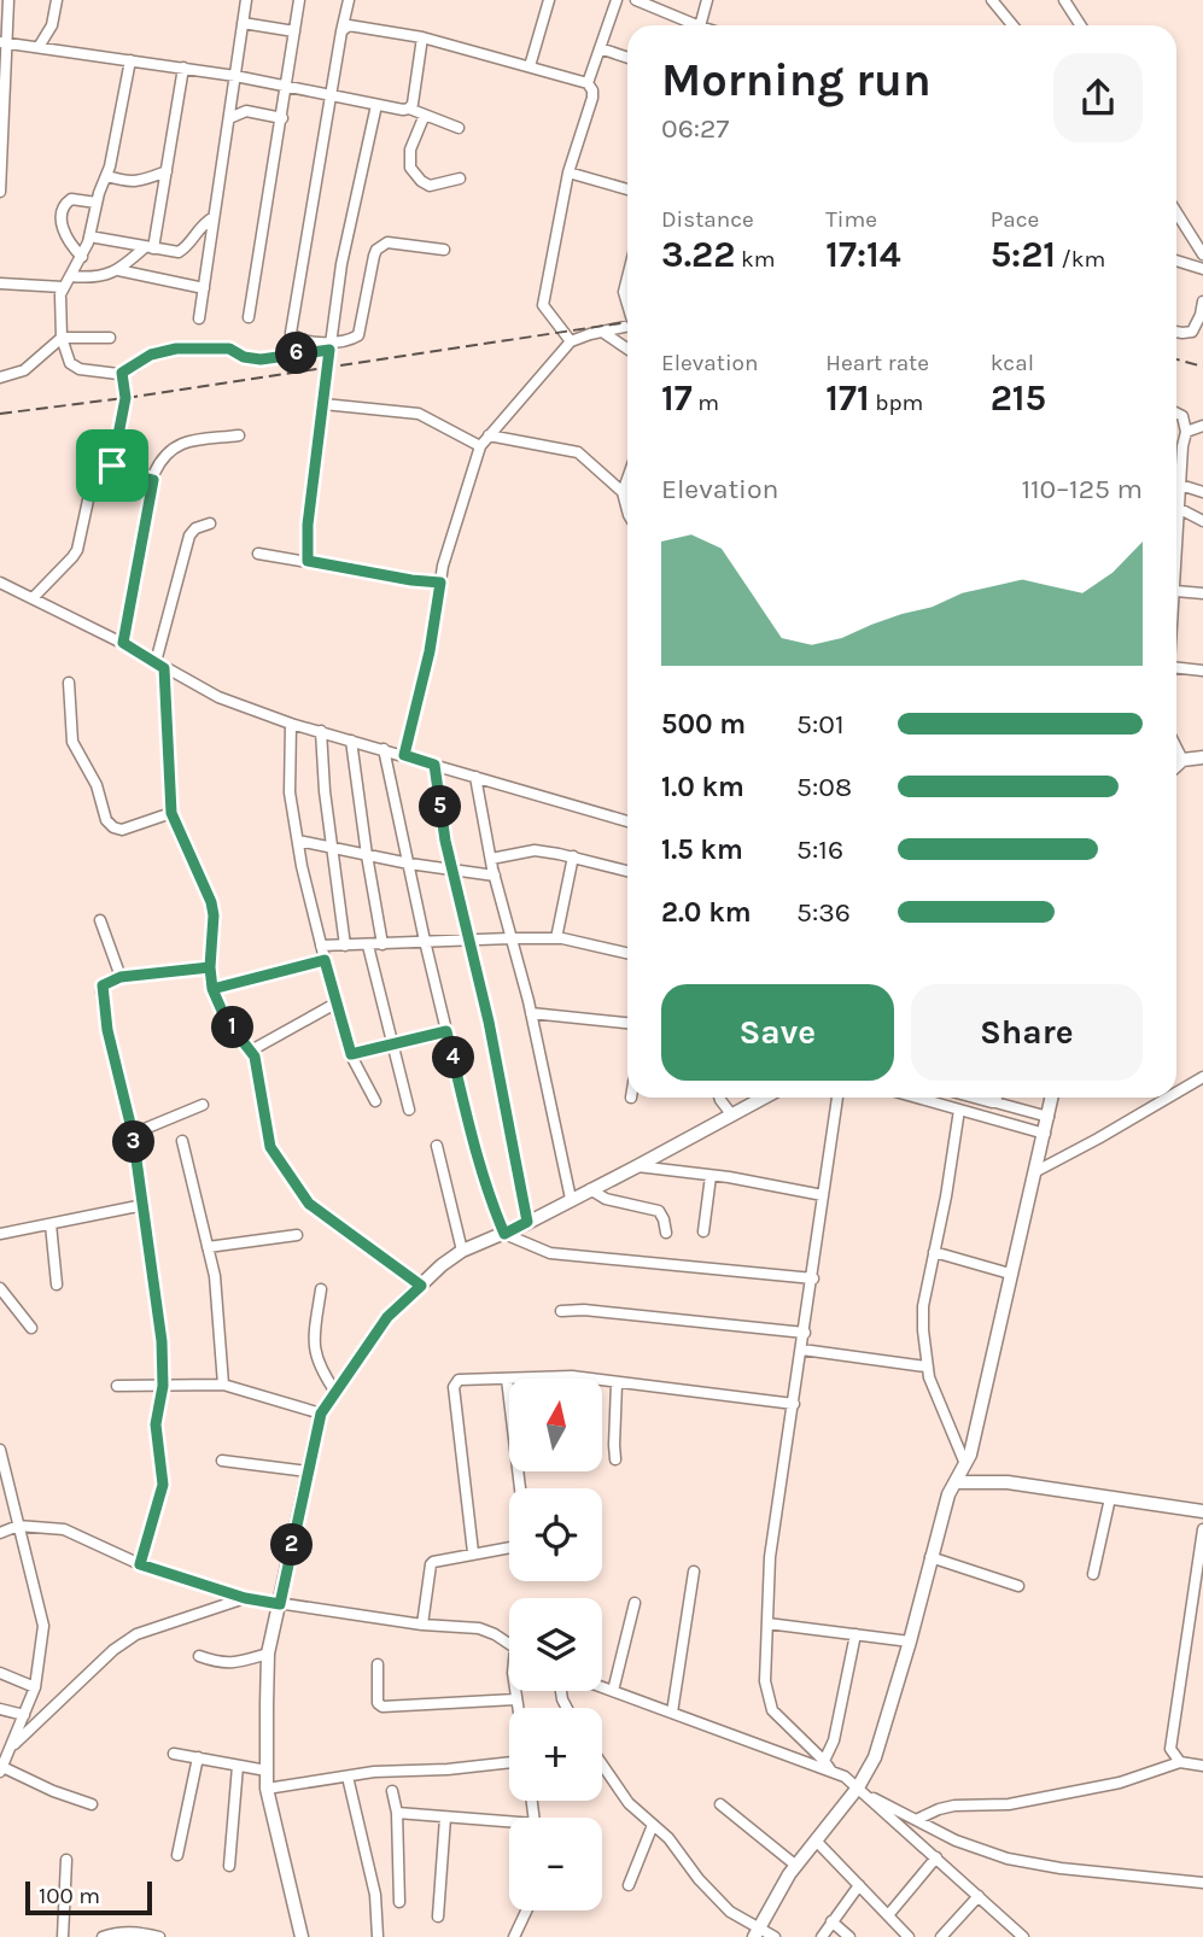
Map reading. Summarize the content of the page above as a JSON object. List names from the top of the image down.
{
  "scale_bar": "100 m",
  "north": "top",
  "page": {
    "heading": ["Morning run", "06:27"],
    "stats": [
      ["Distance", "3.22 km"],
      ["Time", "17:14"],
      ["Pace", "5:21 /km"],
      ["Elevation", "17 m"],
      ["Heart rate", "171 bpm"],
      ["kcal", "215"]
    ],
    "pins": [
      "6",
      "5",
      "1",
      "4",
      "3",
      "2"
    ],
    "chart": ["Elevation", "110–125 m"],
    "list": [
      {
        "name": "500 m",
        "note": "5:01"
      },
      {
        "name": "1.0 km",
        "note": "5:08"
      },
      {
        "name": "1.5 km",
        "note": "5:16"
      },
      {
        "name": "2.0 km",
        "note": "5:36"
      }
    ],
    "buttons": ["Save", "Share"],
    "map_buttons": ["+", "−"],
    "scale": "100 m"
  }
}
